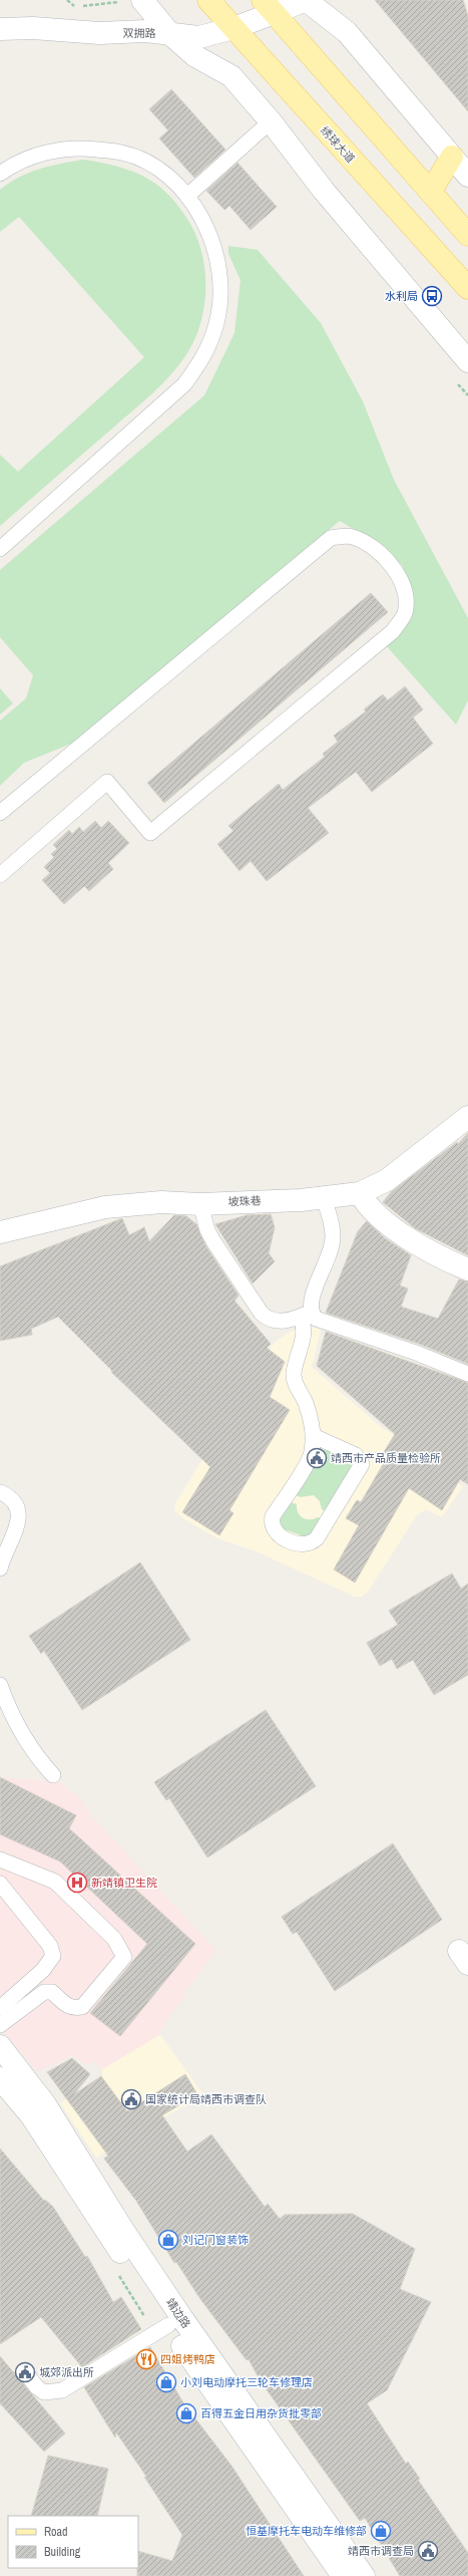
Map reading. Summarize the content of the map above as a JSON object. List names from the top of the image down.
{
  "streets": {
    "main road": ["绣球大道"],
    "street": ["双拥路", "坡珠巷", "靖边路"]
  },
  "crossings": [
    ["双拥路", "绣球大道"]
  ],
  "places": {
    "bus stop": ["水利局"],
    "public building": [
      "靖西市产品质量检验所",
      "国家统计局靖西市调查队",
      "城郊派出所",
      "靖西市调查局"
    ],
    "hospital": ["新靖镇卫生院"],
    "shop": [
      "刘记门窗装饰",
      "小刘电动摩托三轮车修理店",
      "百得五金日用杂货批零部",
      "恒基摩托车电动车维修部"
    ],
    "restaurant": ["四姐烤鸭店"]
  },
  "legend": ["Road", "Building"]
}
